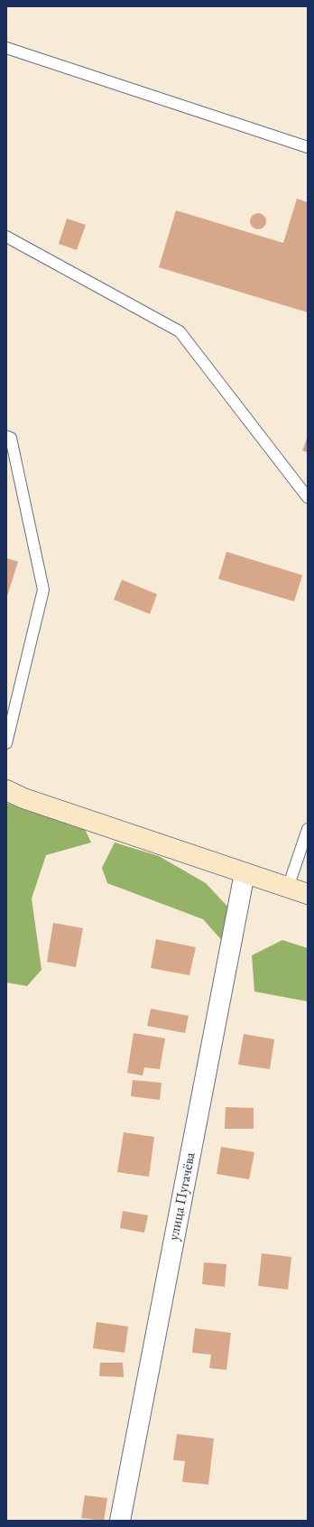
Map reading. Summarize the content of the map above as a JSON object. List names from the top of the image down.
{
  "streets": {
    "street": ["улица Пугачёва"]
  }
}
